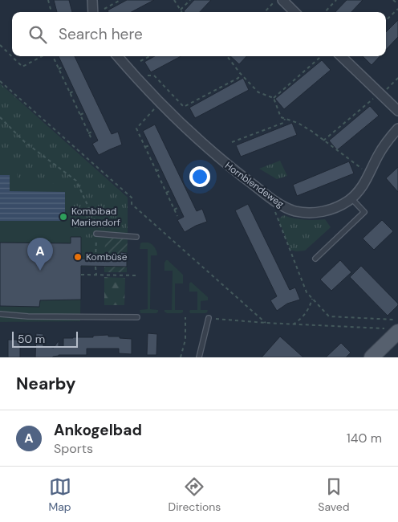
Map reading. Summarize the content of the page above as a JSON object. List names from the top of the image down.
{
  "streets": {
    "street": ["Hornblendeweg"]
  },
  "places": ["Kombibad Mariendorf", "Kombüse"],
  "scale_bar": "50 m",
  "page": {
    "search": "Search here",
    "pins": "A",
    "scale": "50 m",
    "heading": "Nearby",
    "list": [
      {
        "mark": "A",
        "name": "Ankogelbad",
        "note": "Sports",
        "value": "140 m"
      }
    ],
    "nav": ["Map", "Directions", "Saved"]
  }
}
